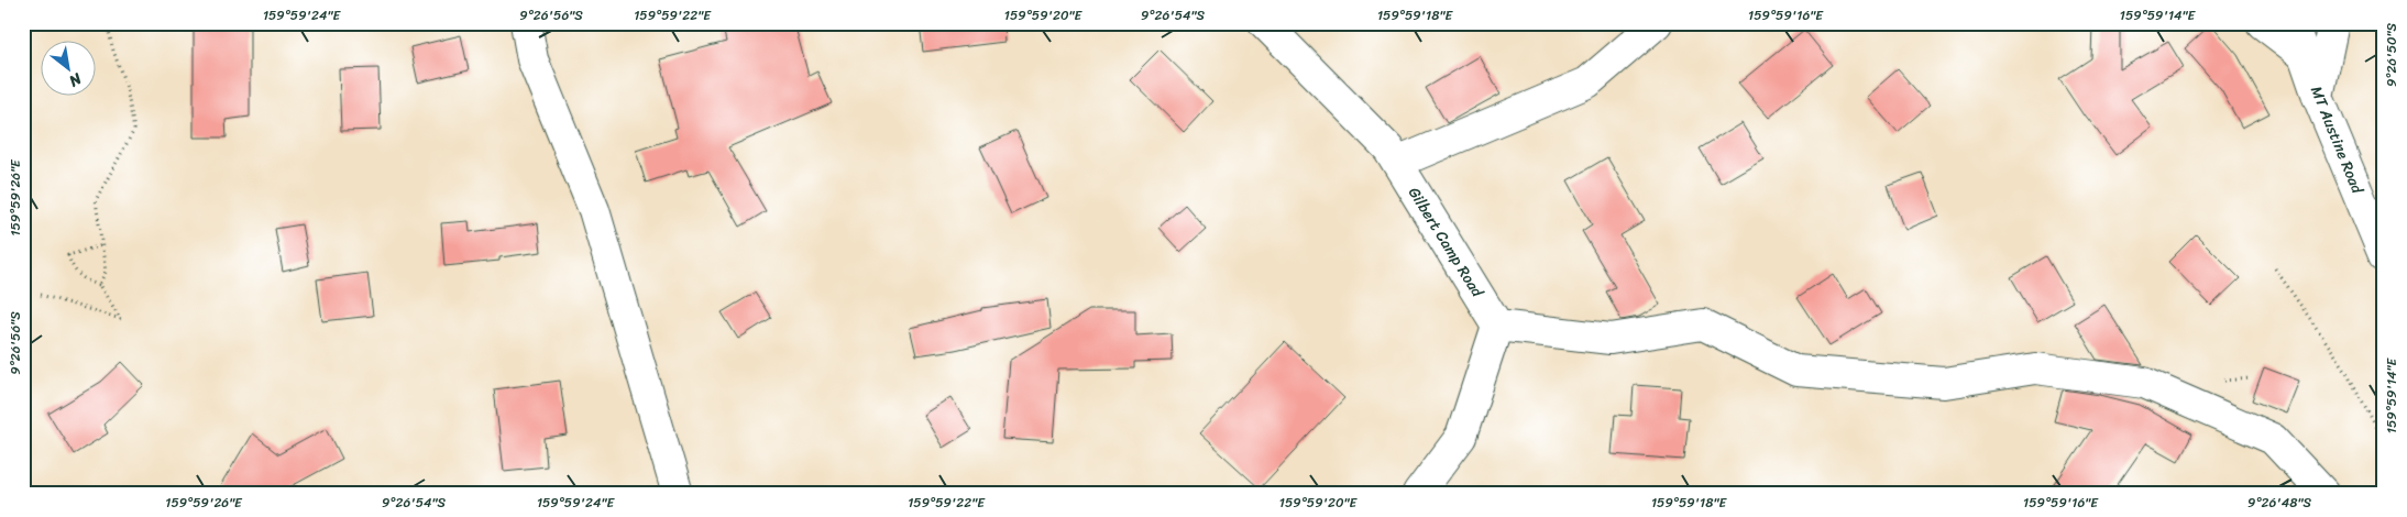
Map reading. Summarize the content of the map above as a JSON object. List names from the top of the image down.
{
  "streets": {
    "street": ["MT Austine Road", "Gilbert Camp Road"]
  },
  "north": "bottom right",
  "coordinates": [
    "159°59'24\"E",
    "9°26'56\"S",
    "159°59'22\"E",
    "159°59'20\"E",
    "9°26'54\"S",
    "159°59'18\"E",
    "159°59'16\"E",
    "159°59'14\"E",
    "9°26'50\"S",
    "159°59'26\"E",
    "9°26'48\"S"
  ]
}
